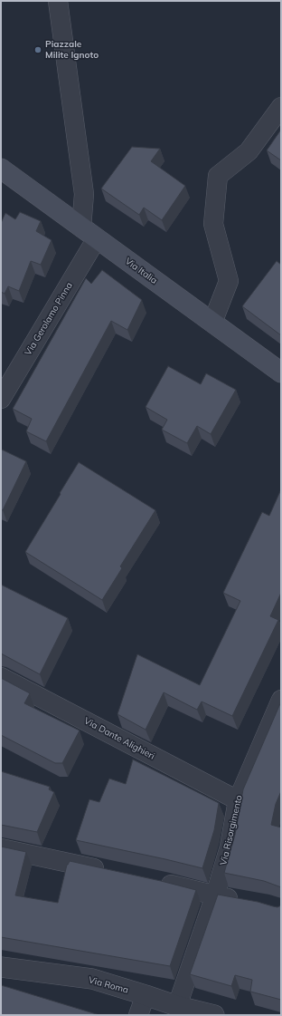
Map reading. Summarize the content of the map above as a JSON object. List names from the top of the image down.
{
  "streets": {
    "main road": ["Via Italia"],
    "street": [
      "Via Gerolamo Pinna",
      "Via Dante Alighieri",
      "Via Risorgimento",
      "Via Roma"
    ]
  },
  "crossings": [
    ["Via Italia", "Via Gerolamo Pinna"],
    ["Via Dante Alighieri", "Via Risorgimento"],
    ["Via Risorgimento", "Via Roma"]
  ],
  "places": ["Piazzale Milite Ignoto"]
}
